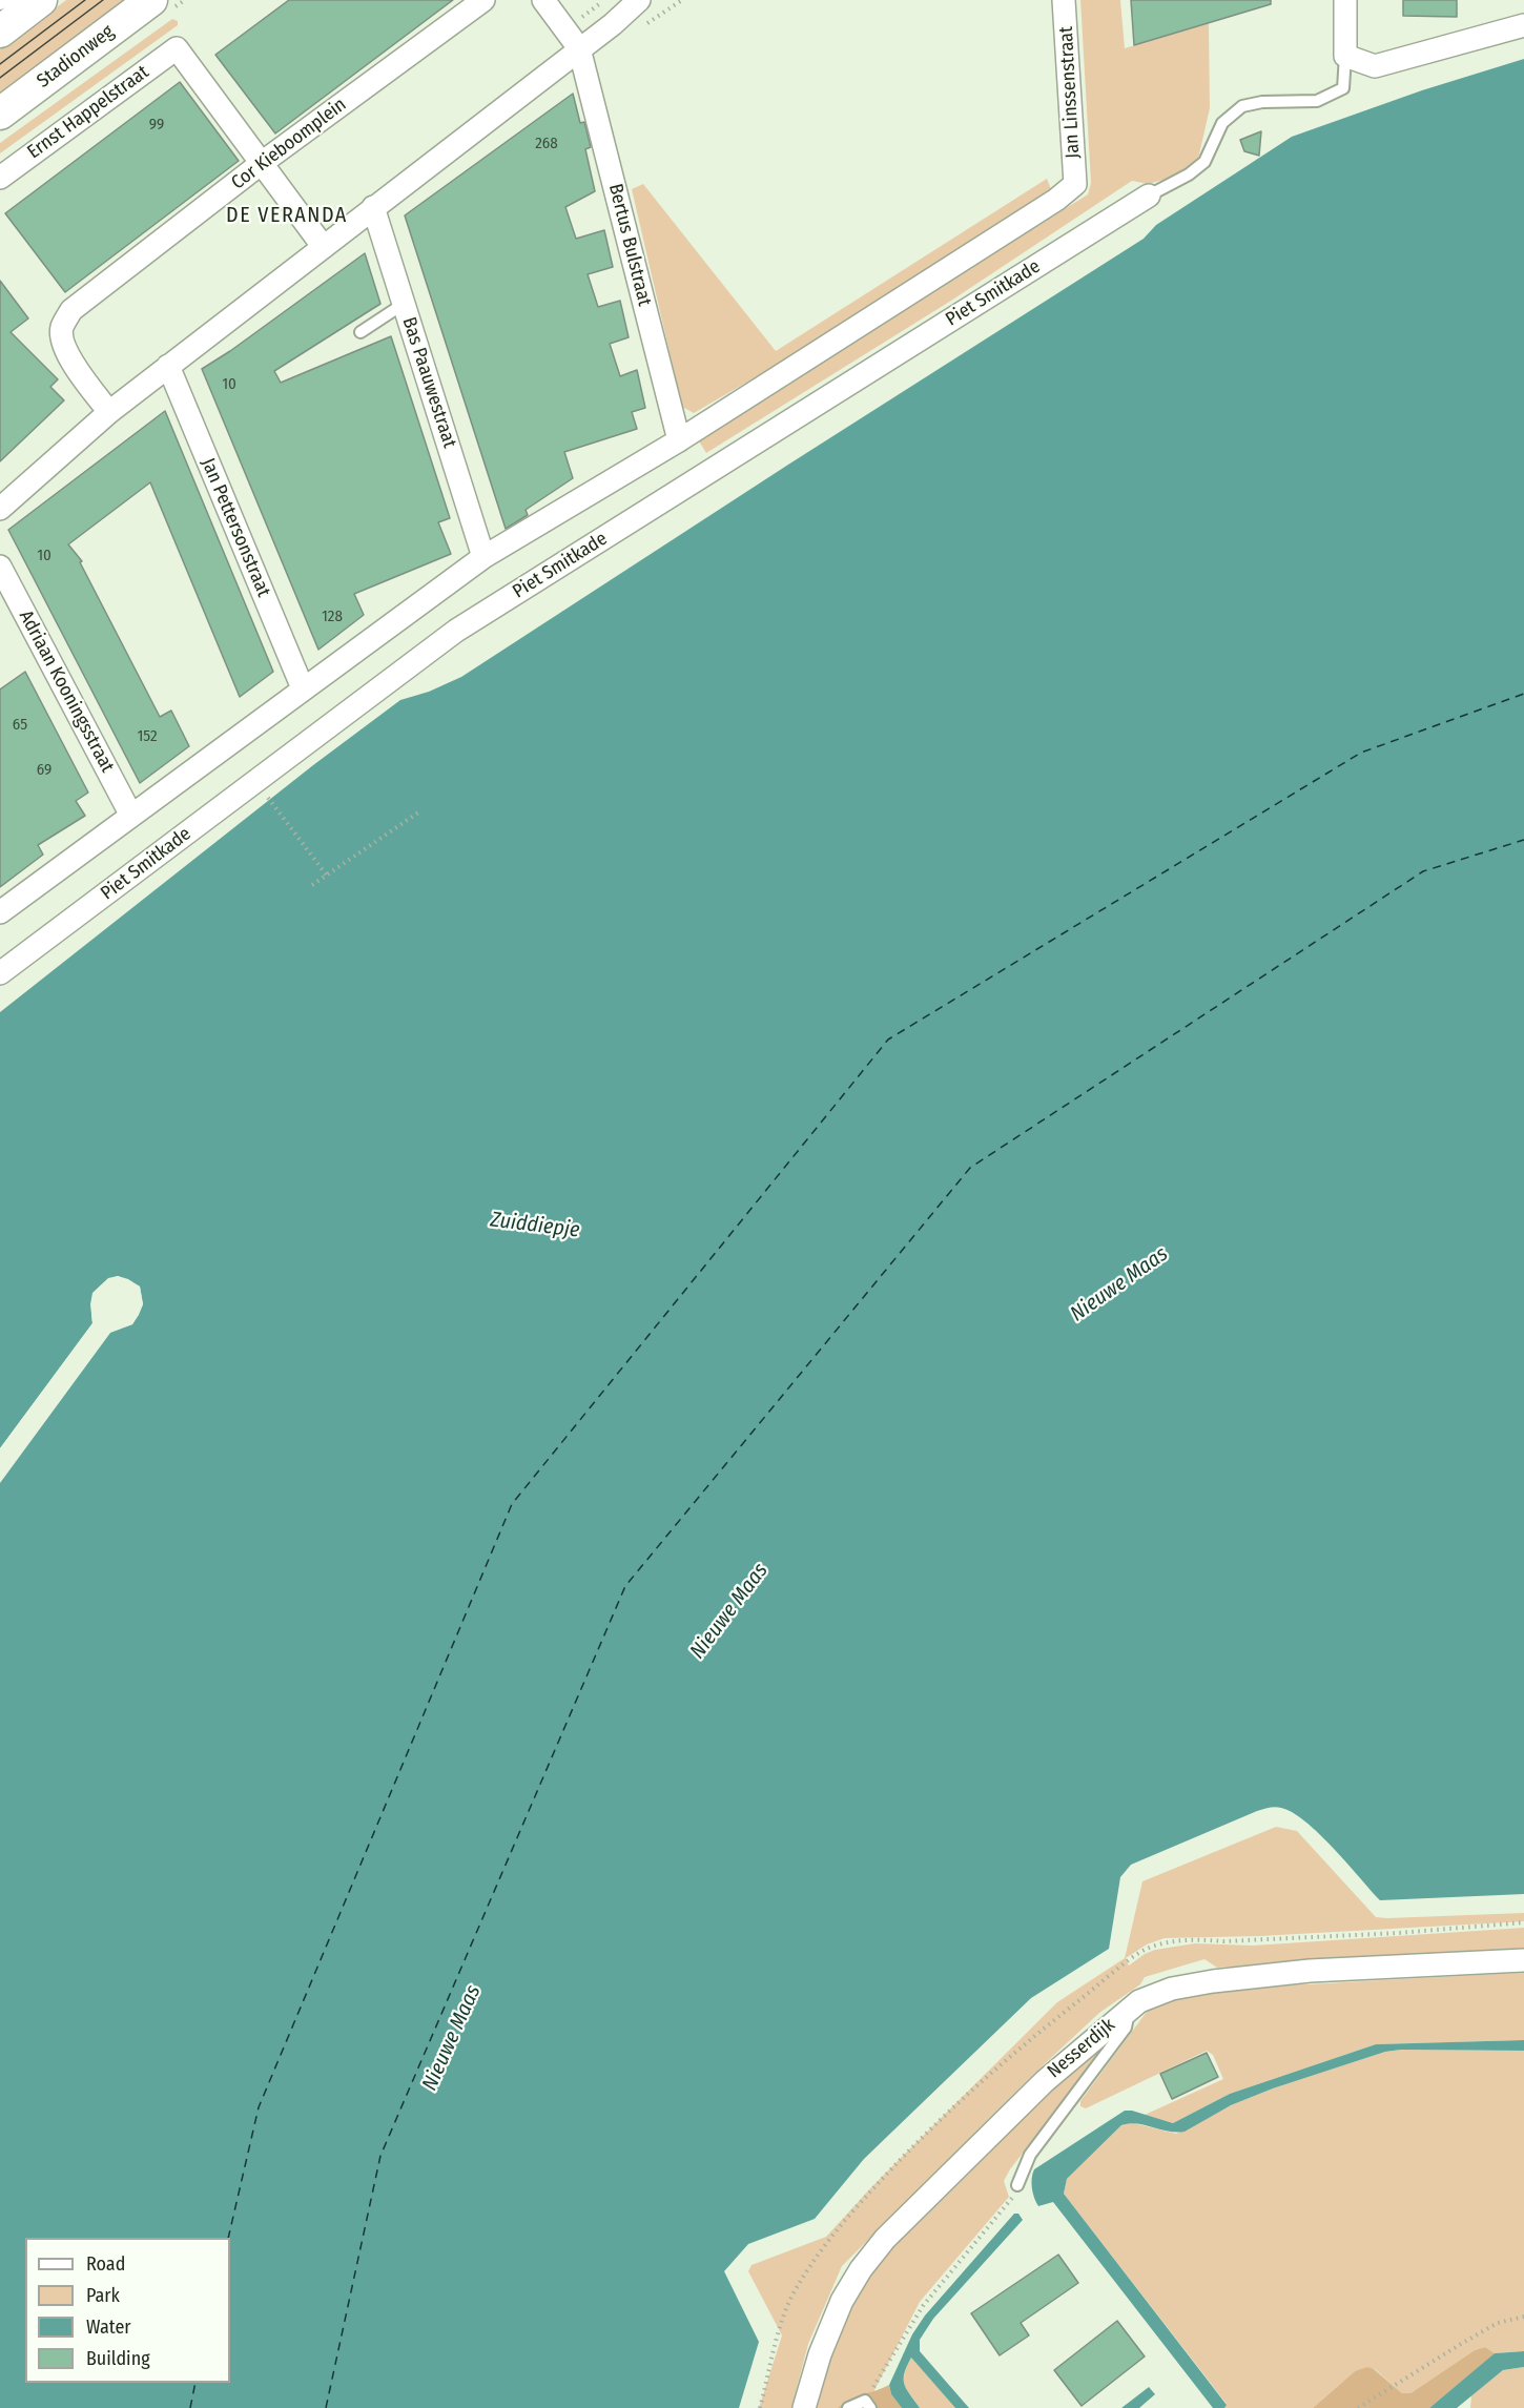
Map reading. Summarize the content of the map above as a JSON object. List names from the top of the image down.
{
  "streets": {
    "main road": ["Stadionweg"],
    "street": [
      "Jan Linssenstraat",
      "Ernst Happelstraat",
      "Cor Kieboomplein",
      "Bertus Bulstraat",
      "Piet Smitkade",
      "Bas Paauwestraat",
      "Jan Pettersonstraat",
      "Adriaan Kooningsstraat",
      "Nesserdijk"
    ]
  },
  "crossings": [
    ["Jan Linssenstraat", "Bertus Bulstraat"],
    ["Ernst Happelstraat", "Cor Kieboomplein"]
  ],
  "districts": ["DE VERANDA"],
  "water": ["Zuiddiepje", "Nieuwe Maas"],
  "house_numbers": [
    "99",
    "268",
    "10",
    "10",
    "128",
    "65",
    "152",
    "69"
  ],
  "legend": [
    "Road",
    "Park",
    "Water",
    "Building"
  ]
}
